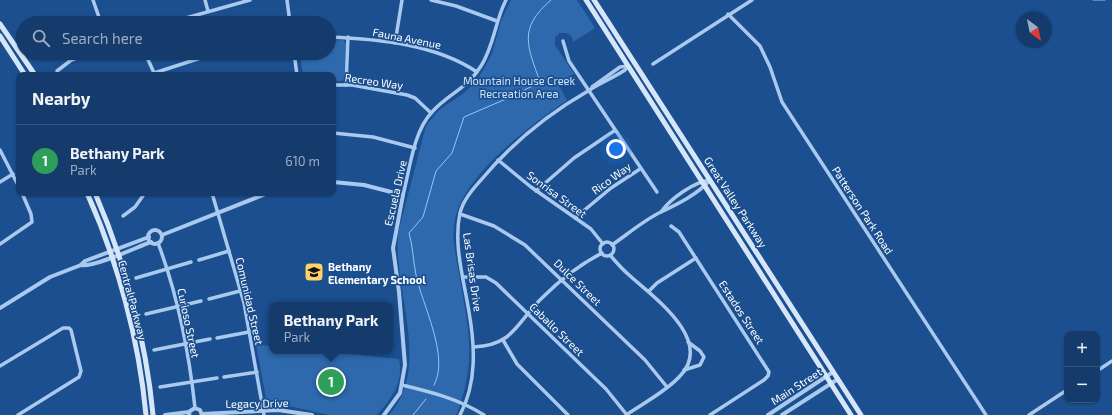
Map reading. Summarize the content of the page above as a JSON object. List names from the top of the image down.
{
  "streets": {
    "main road": ["Great Valley Parkway", "Central Parkway"],
    "street": [
      "Fauna Avenue",
      "Recreo Way",
      "Rico Way",
      "Escuela Drive",
      "Sonrisa Street",
      "Patterson Park Road",
      "Las Brisas Drive",
      "Dulce Street",
      "Comunidad Street",
      "Estados Street",
      "Curioso Street",
      "Caballo Street",
      "Main Street",
      "Legacy Drive"
    ]
  },
  "crossings": [
    ["Fauna Avenue", "Escuela Drive"],
    ["Recreo Way", "Escuela Drive"],
    ["Rico Way", "Sonrisa Street"],
    ["Sonrisa Street", "Las Brisas Drive"],
    ["Great Valley Parkway", "Las Brisas Drive"],
    ["Great Valley Parkway", "Main Street"],
    ["Las Brisas Drive", "Dulce Street"],
    ["Las Brisas Drive", "Caballo Street"],
    ["Comunidad Street", "Legacy Drive"]
  ],
  "parks": ["Mountain House Creek Recreation Area"],
  "places": {
    "school or university": ["Bethany Elementary School"]
  },
  "north": "bottom right",
  "page": {
    "search": "Search here",
    "heading": "Nearby",
    "list": [
      {
        "mark": "1",
        "name": "Bethany Park",
        "note": "Park",
        "value": "610 m"
      }
    ],
    "popup": ["Bethany Park", "Park"],
    "map_buttons": ["+", "−"],
    "pins": "1"
  }
}
